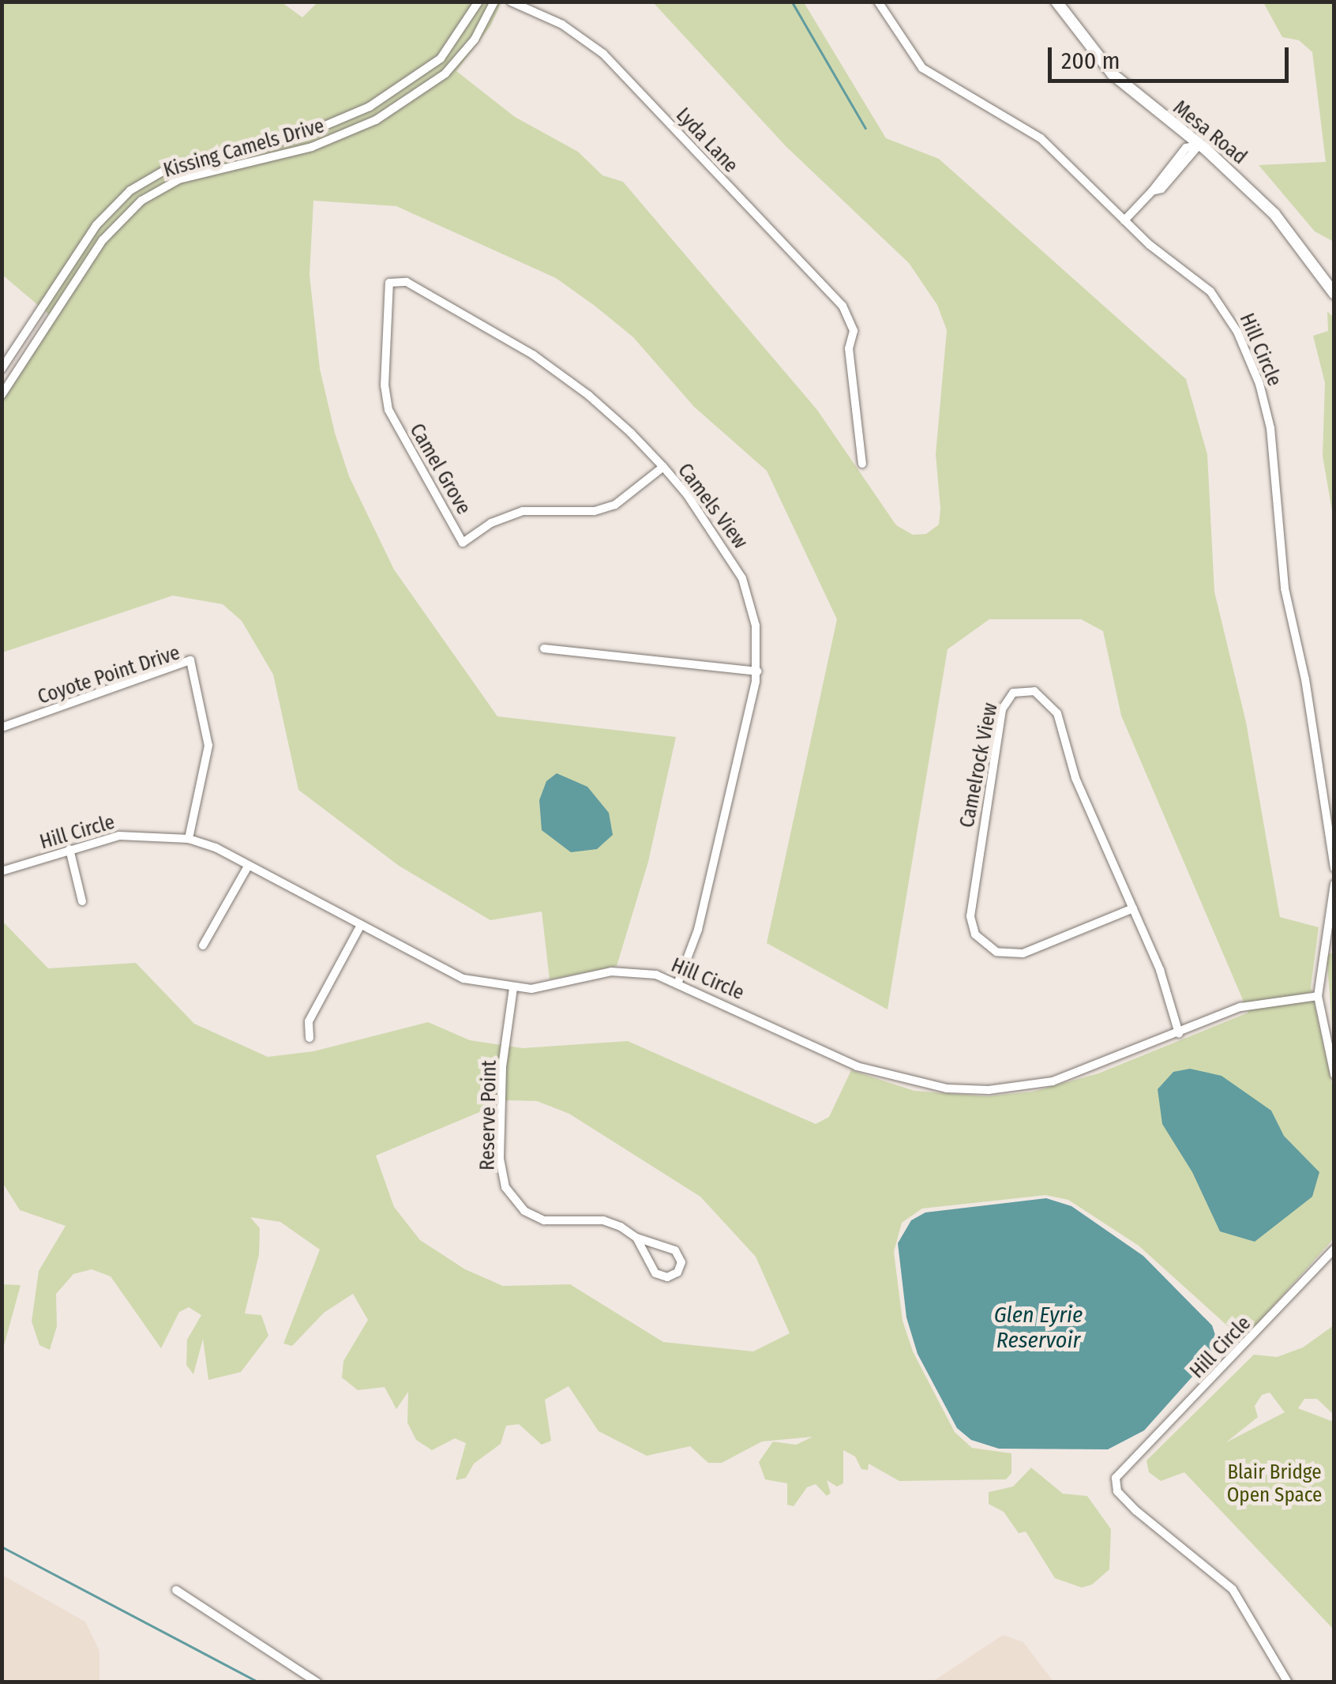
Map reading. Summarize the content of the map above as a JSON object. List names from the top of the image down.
{
  "streets": {
    "main road": ["Mesa Road"],
    "street": [
      "Lyda Lane",
      "Kissing Camels Drive",
      "Hill Circle",
      "Camel Grove",
      "Camels View",
      "Coyote Point Drive",
      "Camelrock View",
      "Reserve Point"
    ]
  },
  "crossings": [
    ["Hill Circle", "Camels View"],
    ["Hill Circle", "Coyote Point Drive"],
    ["Hill Circle", "Camelrock View"],
    ["Hill Circle", "Reserve Point"],
    ["Camel Grove", "Camels View"]
  ],
  "water": ["Glen Eyrie Reservoir"],
  "parks": ["Blair Bridge Open Space"],
  "scale_bar": "200 m"
}
